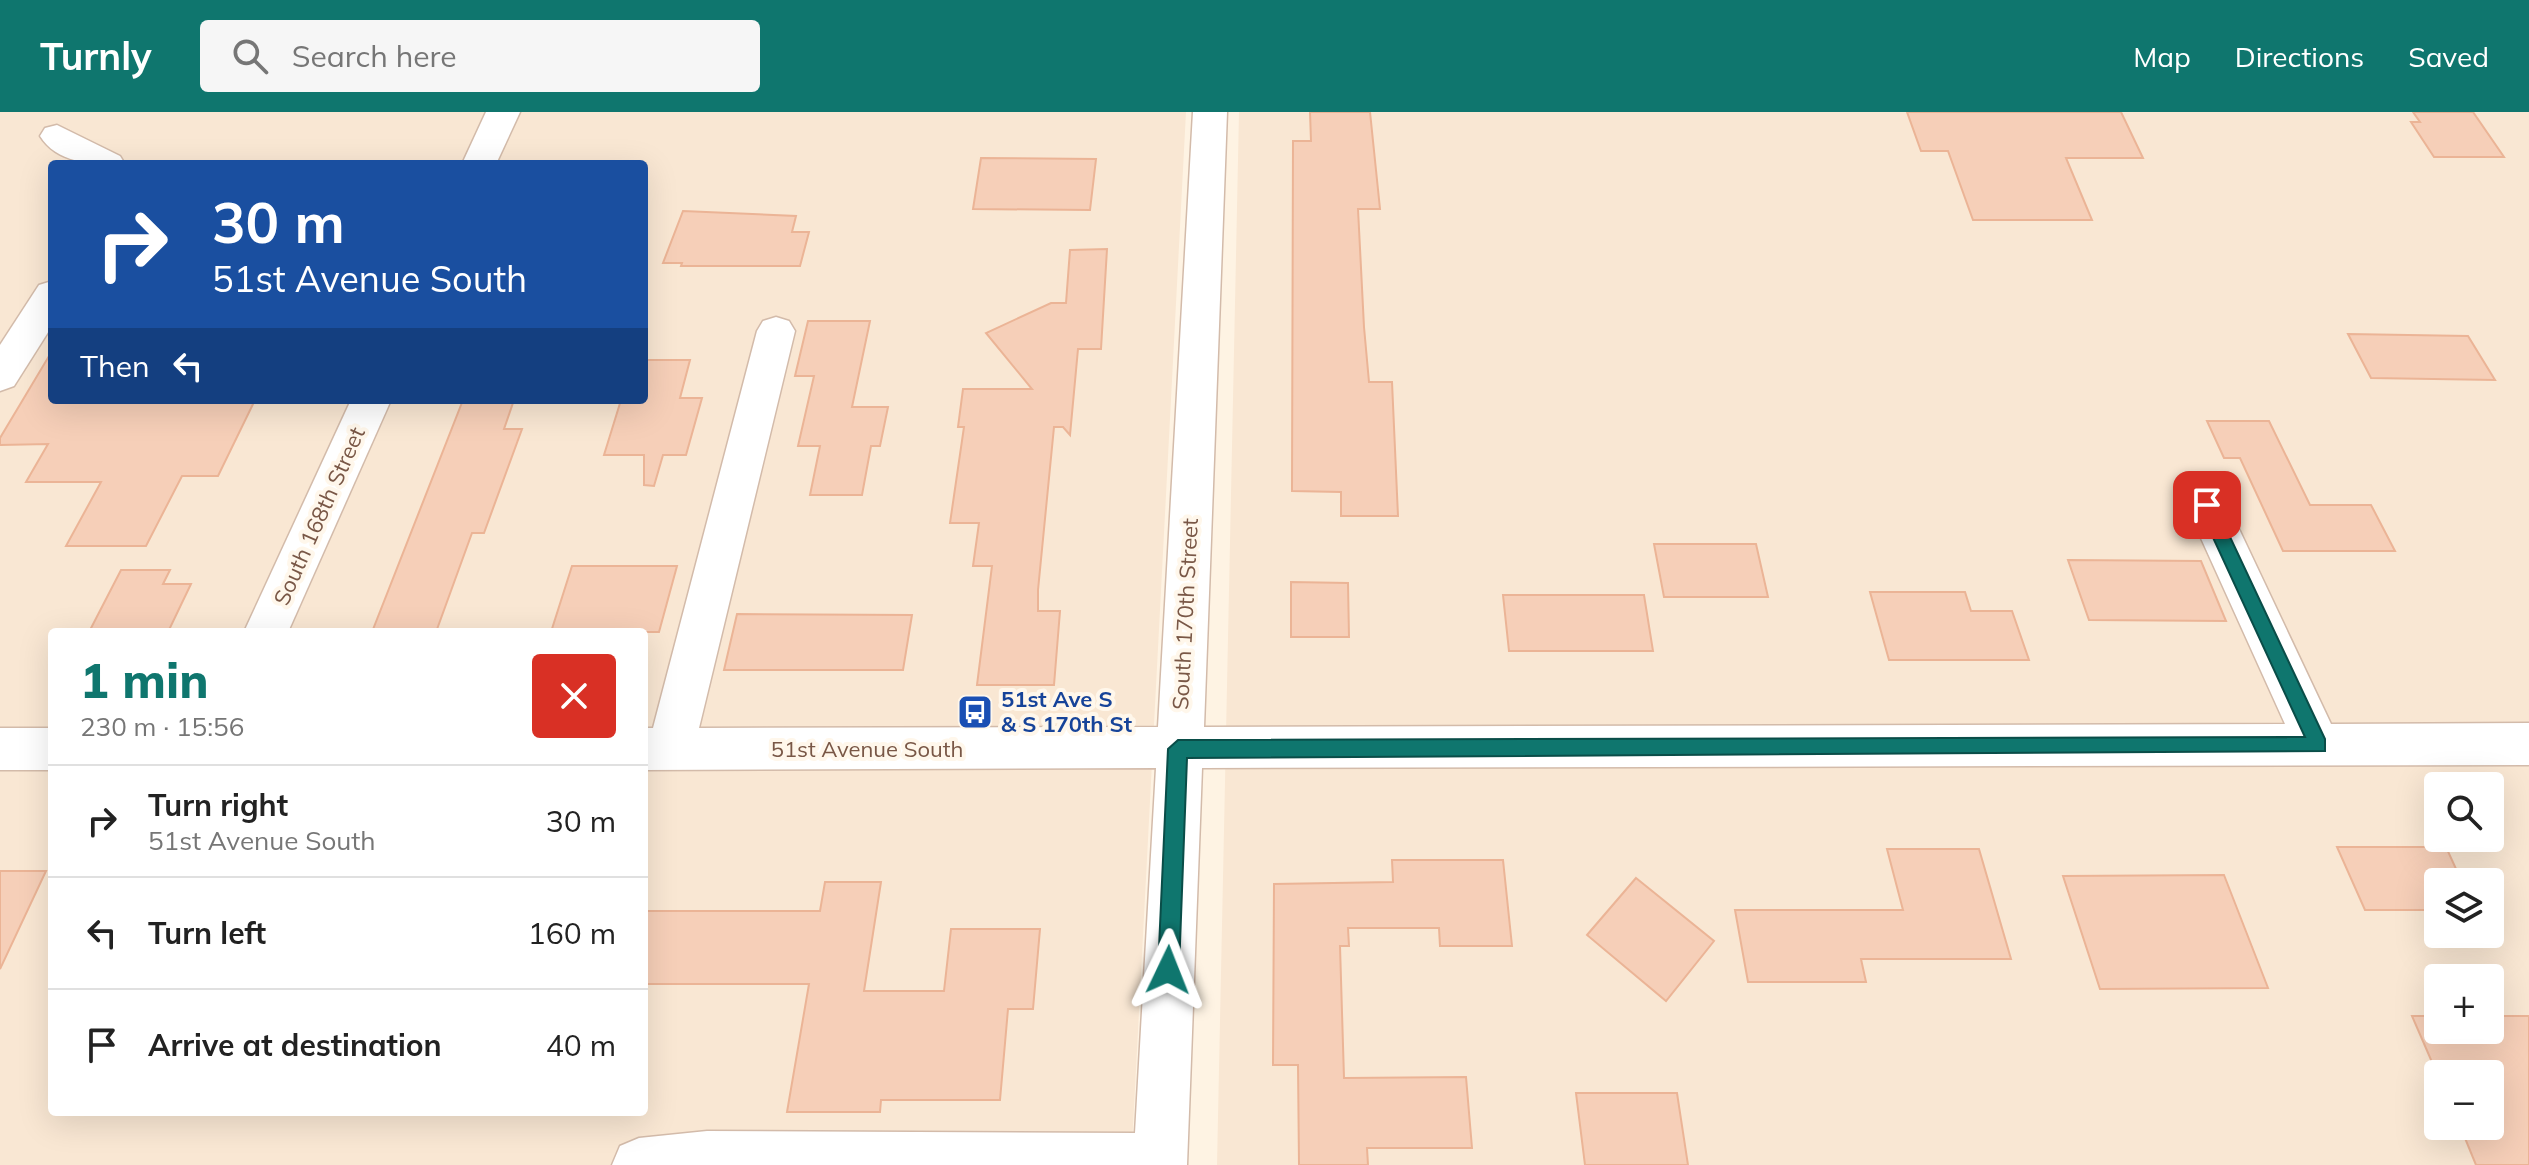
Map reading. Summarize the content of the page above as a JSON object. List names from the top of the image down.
{
  "streets": {
    "street": ["South 168th Street", "South 170th Street", "51st Avenue South"]
  },
  "crossings": [
    ["South 170th Street", "51st Avenue South"]
  ],
  "places": {
    "bus stop": ["51st Ave S & S 170th St"]
  },
  "page": {
    "header": "Turnly",
    "search": "Search here",
    "nav": ["Map", "Directions", "Saved"],
    "turn": ["30 m", "51st Avenue South"],
    "then": "Then",
    "heading": ["1 min", "230 m · 15:56"],
    "list": [
      {
        "name": "Turn right",
        "note": "51st Avenue South",
        "value": "30 m"
      },
      {
        "name": "Turn left",
        "value": "160 m"
      },
      {
        "name": "Arrive at destination",
        "value": "40 m"
      }
    ],
    "map_buttons": ["+", "−"]
  }
}
